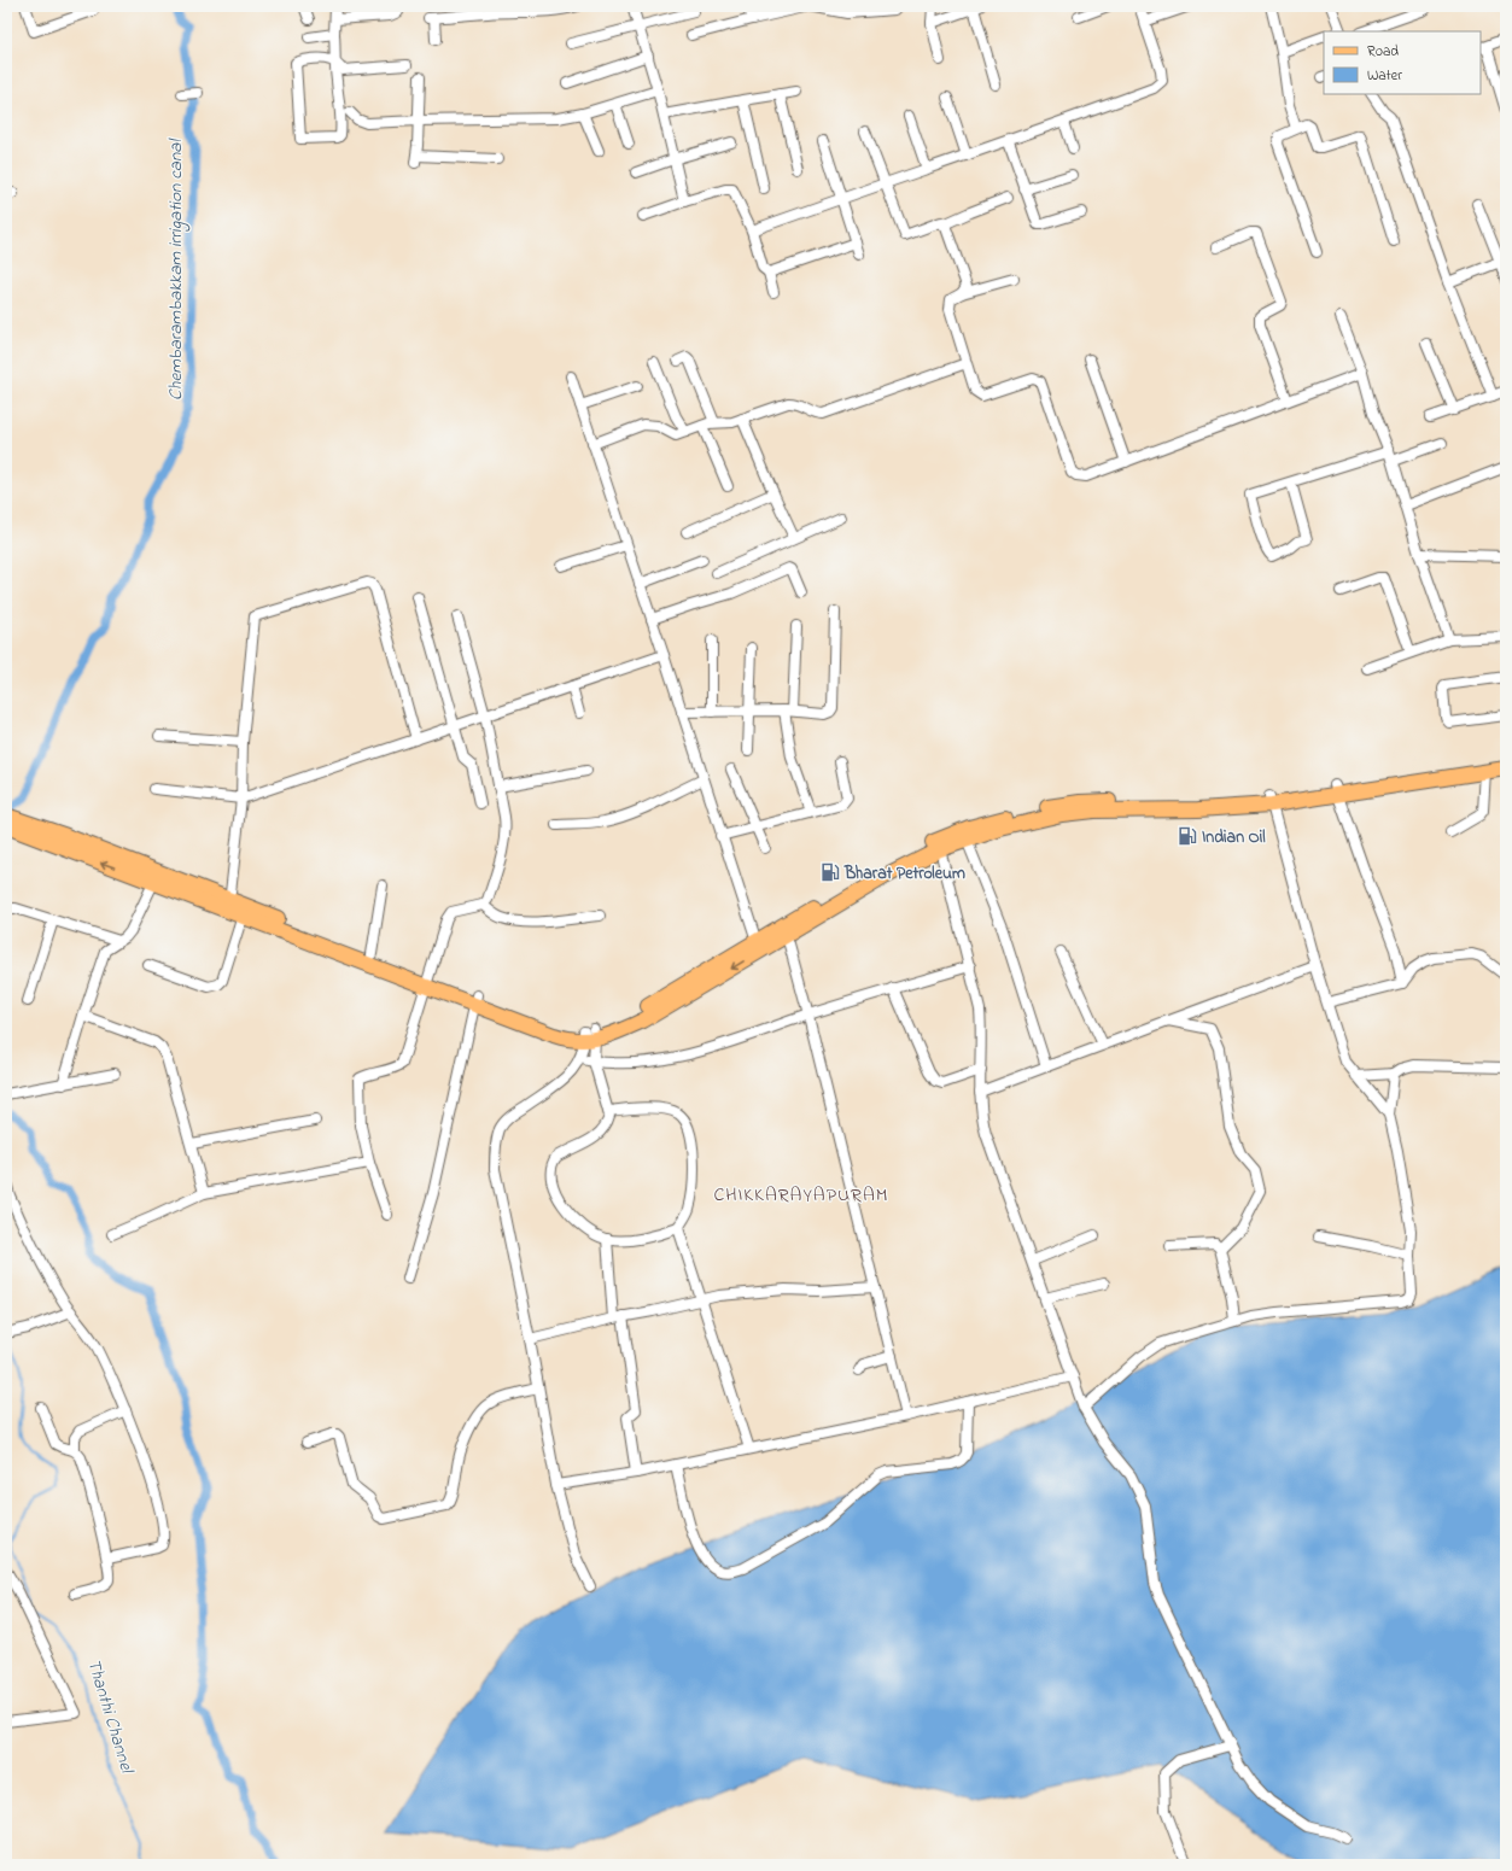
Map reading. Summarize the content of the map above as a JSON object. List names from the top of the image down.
{
  "districts": ["CHIKKARAYAPURAM"],
  "water": ["Chembarambakkam irrigation canal", "Thanthi Channel"],
  "places": {
    "fuel station": ["Indian Oil", "Bharat Petroleum"]
  },
  "legend": ["Road", "Water"]
}
